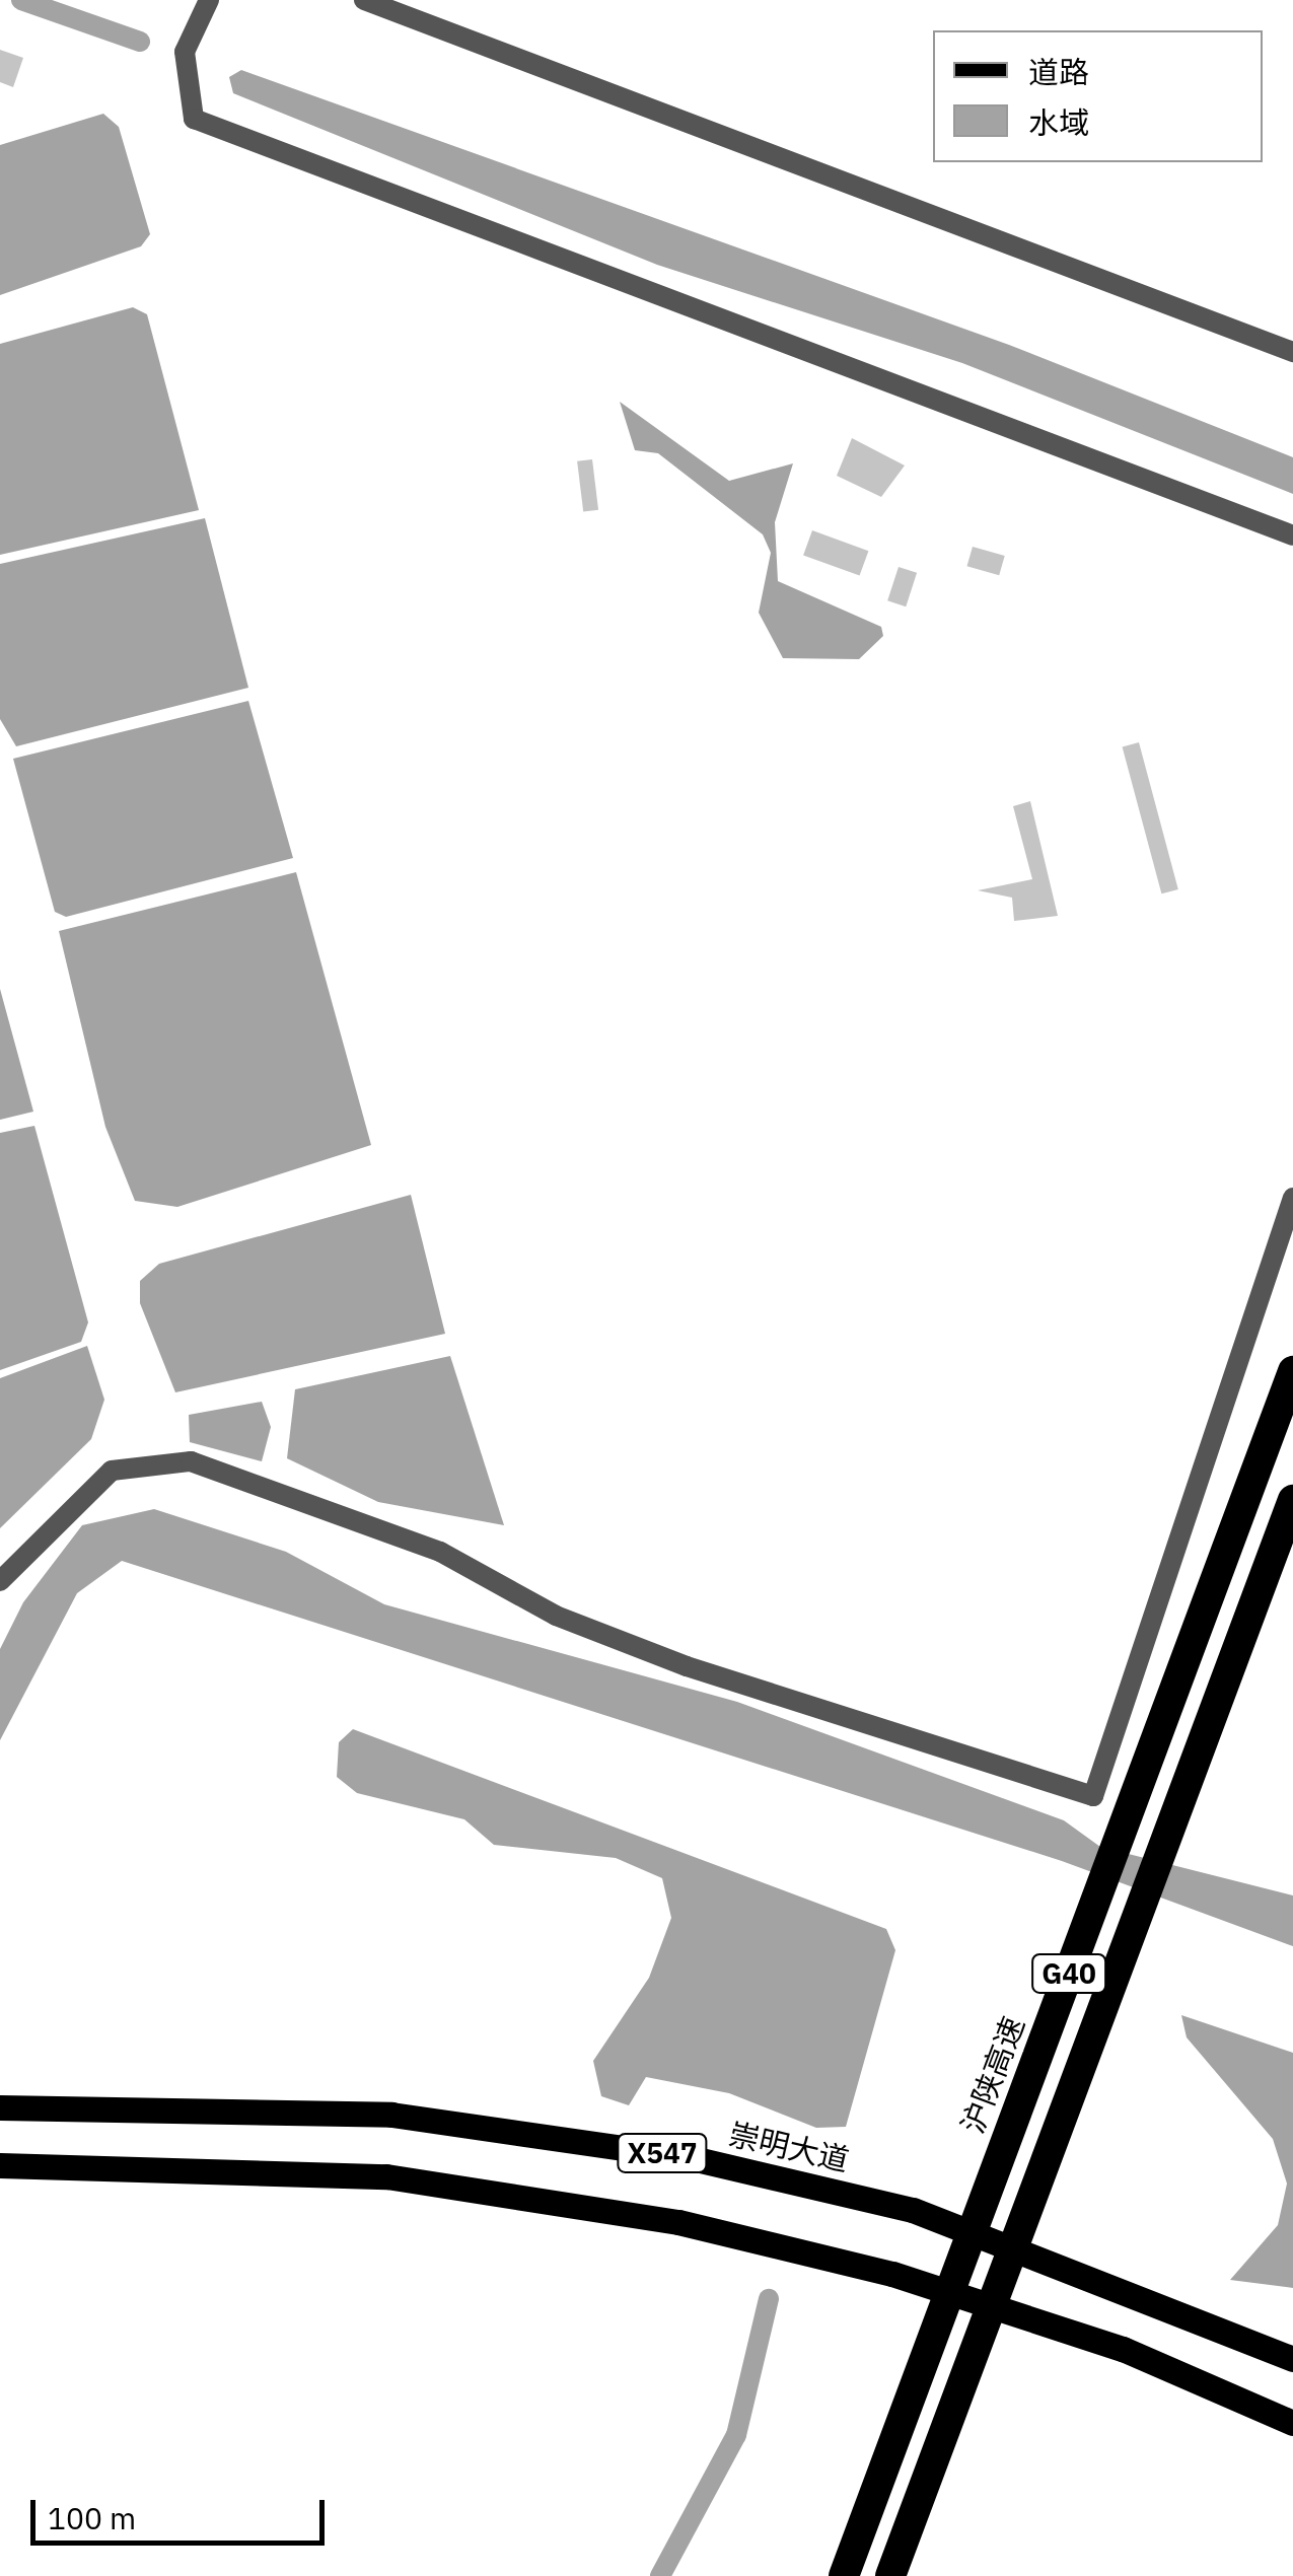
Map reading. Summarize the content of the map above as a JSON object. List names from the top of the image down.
{
  "streets": {
    "highway": ["G40", "沪陕高速"],
    "main road": ["崇明大道", "X547"]
  },
  "legend": ["道路", "水域"],
  "scale_bar": "100 m"
}
